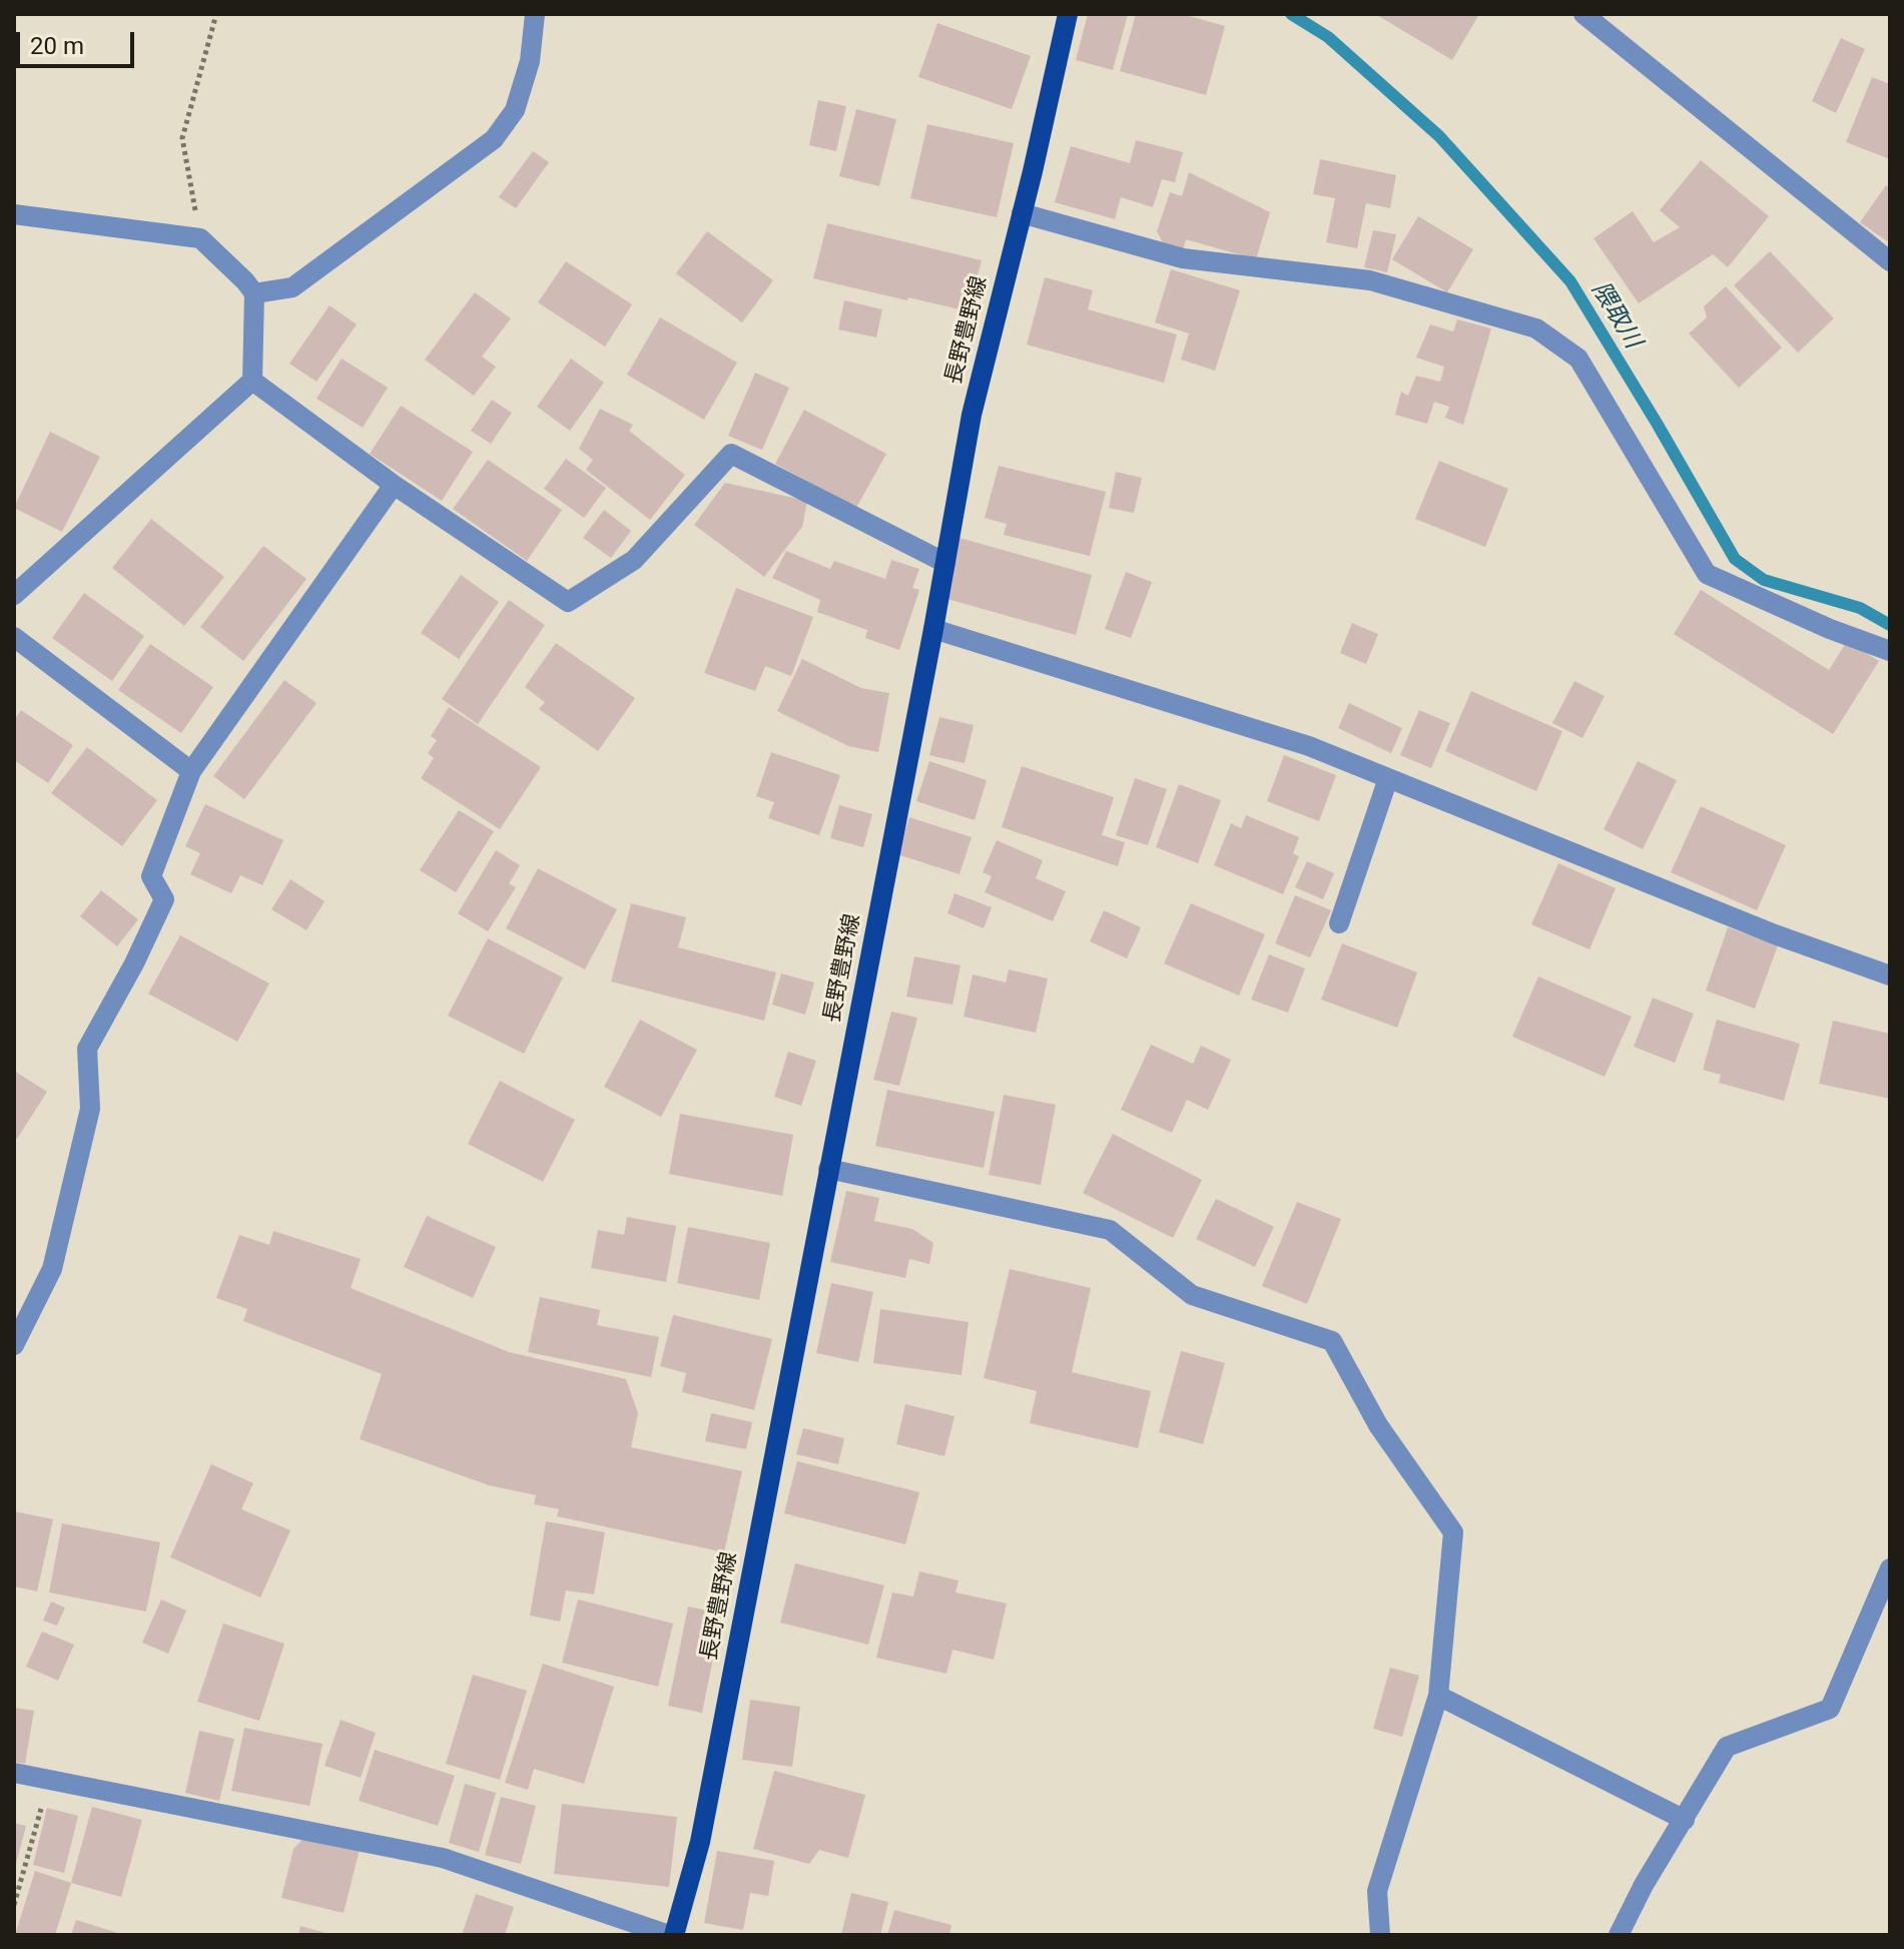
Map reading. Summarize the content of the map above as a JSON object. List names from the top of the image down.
{
  "streets": {
    "main road": ["長野豊野線"]
  },
  "water": ["隈取川"],
  "scale_bar": "20 m"
}
